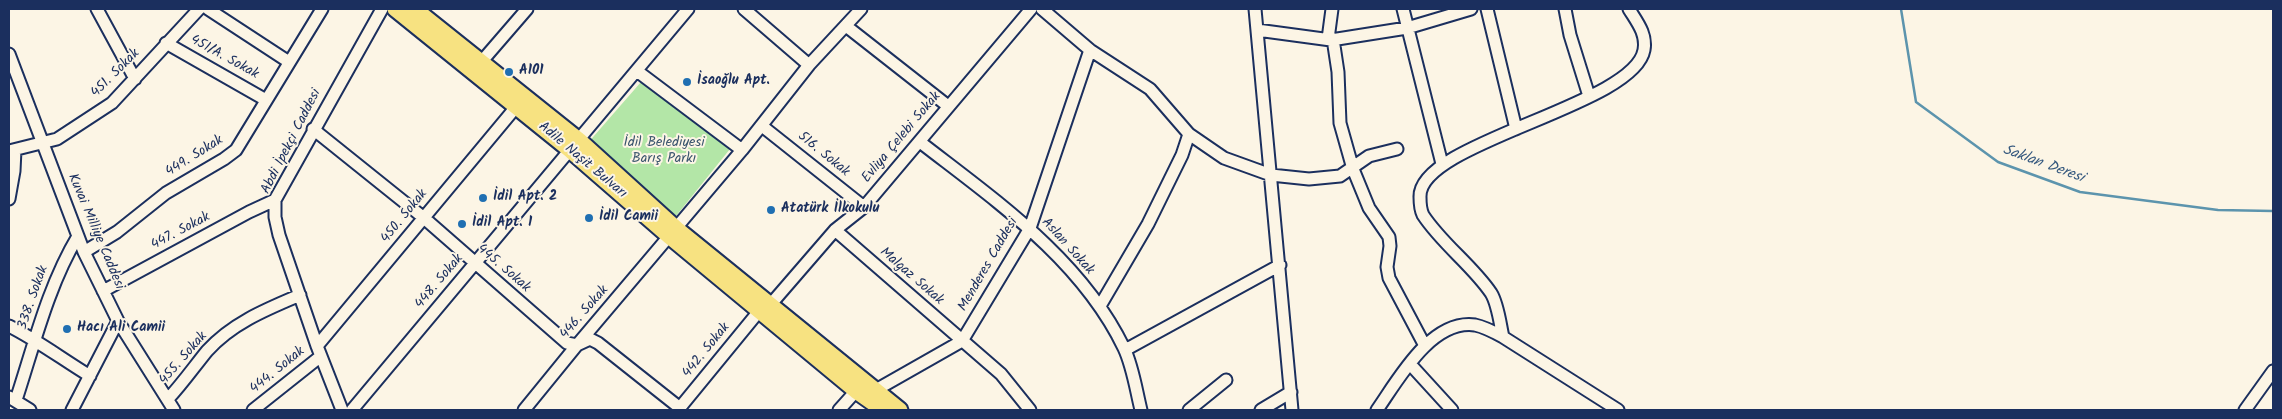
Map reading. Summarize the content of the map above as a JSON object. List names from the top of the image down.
{
  "streets": {
    "main road": ["Adile Naşit Bulvarı"],
    "street": [
      "451/A. Sokak",
      "451. Sokak",
      "Evliya Çelebi Sokak",
      "Abdi İpekçi Caddesi",
      "516. Sokak",
      "449. Sokak",
      "450. Sokak",
      "Kuvai Milliye Caddesi",
      "447. Sokak",
      "Aslan Sokak",
      "Menderes Caddesi",
      "445. Sokak",
      "Malgaz Sokak",
      "448. Sokak",
      "338. Sokak",
      "446. Sokak",
      "442. Sokak",
      "455. Sokak",
      "444. Sokak"
    ]
  },
  "crossings": [
    ["451/A. Sokak", "451. Sokak"],
    ["451/A. Sokak", "449. Sokak"],
    ["451. Sokak", "Kuvai Milliye Caddesi"],
    ["Evliya Çelebi Sokak", "516. Sokak"],
    ["Evliya Çelebi Sokak", "Adile Naşit Bulvarı"],
    ["Evliya Çelebi Sokak", "Aslan Sokak"],
    ["Evliya Çelebi Sokak", "Malgaz Sokak"],
    ["Evliya Çelebi Sokak", "442. Sokak"],
    ["Abdi İpekçi Caddesi", "450. Sokak"],
    ["Abdi İpekçi Caddesi", "447. Sokak"],
    ["Abdi İpekçi Caddesi", "445. Sokak"],
    ["Abdi İpekçi Caddesi", "455. Sokak"],
    ["Abdi İpekçi Caddesi", "444. Sokak"],
    ["516. Sokak", "446. Sokak"],
    ["449. Sokak", "Kuvai Milliye Caddesi"],
    ["Adile Naşit Bulvarı", "450. Sokak"],
    ["Adile Naşit Bulvarı", "Menderes Caddesi"],
    ["Adile Naşit Bulvarı", "448. Sokak"],
    ["Adile Naşit Bulvarı", "446. Sokak"],
    ["Adile Naşit Bulvarı", "442. Sokak"],
    ["450. Sokak", "445. Sokak"],
    ["450. Sokak", "444. Sokak"],
    ["Kuvai Milliye Caddesi", "447. Sokak"],
    ["Kuvai Milliye Caddesi", "338. Sokak"],
    ["Kuvai Milliye Caddesi", "455. Sokak"],
    ["Aslan Sokak", "Menderes Caddesi"],
    ["Menderes Caddesi", "Malgaz Sokak"],
    ["445. Sokak", "448. Sokak"],
    ["445. Sokak", "446. Sokak"]
  ],
  "water": ["Saklan Deresi"],
  "parks": ["İdil Belediyesi Barış Parkı"],
  "places": [
    "A101",
    "İsaoğlu Apt.",
    "İdil Apt. 2",
    "Atatürk İlkokulu",
    "İdil Camii",
    "İdil Apt. 1",
    "Hacı Ali Camii"
  ]
}
